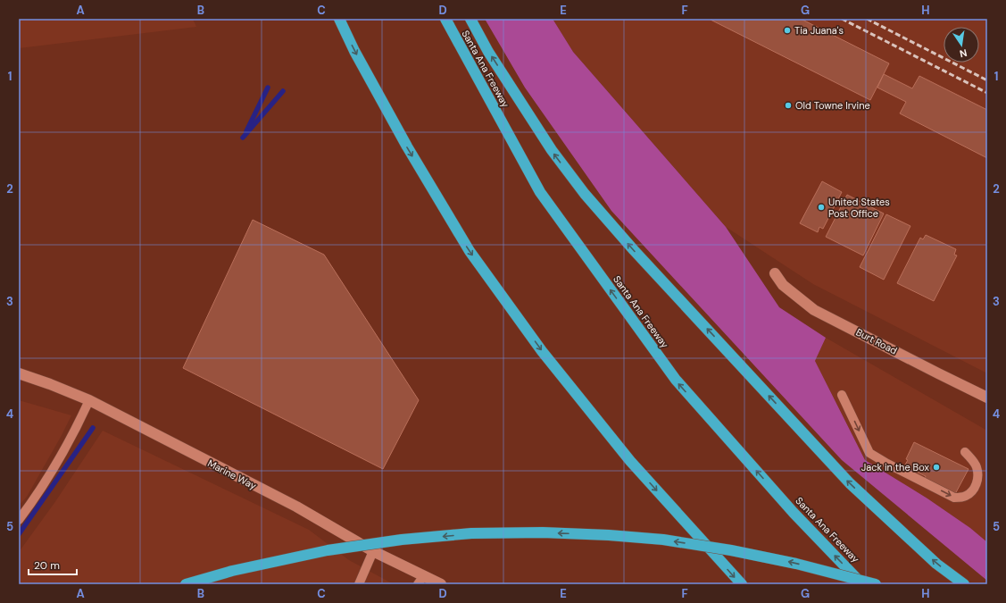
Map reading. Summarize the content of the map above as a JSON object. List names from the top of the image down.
{
  "streets": {
    "highway": ["Santa Ana Freeway"],
    "main road": ["Burt Road", "Marine Way"]
  },
  "places": [
    "Tia Juana's",
    "Old Towne Irvine",
    "United States Post Office",
    "Jack in the Box"
  ],
  "scale_bar": "20 m",
  "north": "bottom",
  "grid": {
    "columns": [
      "A",
      "B",
      "C",
      "D",
      "E",
      "F",
      "G",
      "H"
    ],
    "rows": [
      "1",
      "2",
      "3",
      "4",
      "5"
    ]
  }
}
